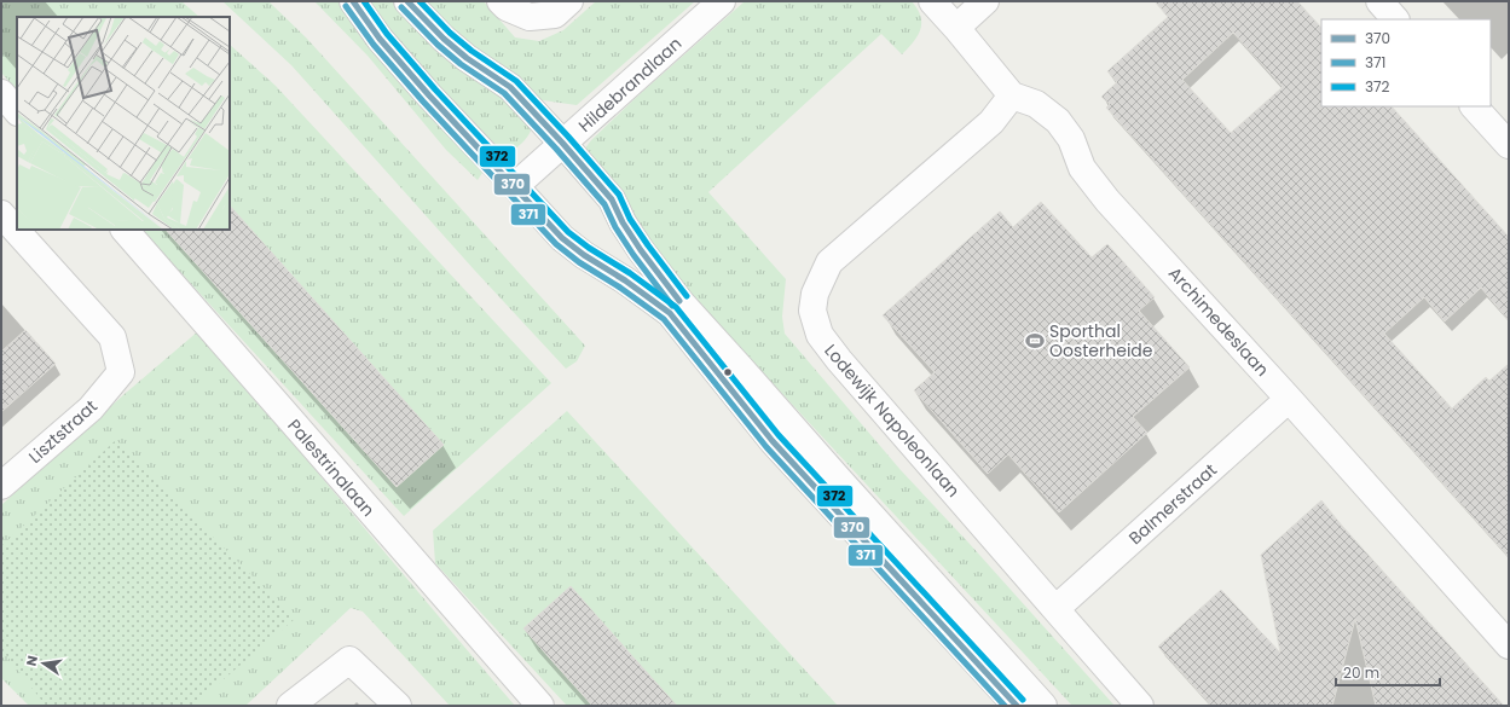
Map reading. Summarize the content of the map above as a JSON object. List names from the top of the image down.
{
  "streets": {
    "street": [
      "Hildebrandlaan",
      "Archimedeslaan",
      "Lodewijk Napoleonlaan",
      "Lisztstraat",
      "Palestrinalaan",
      "Balmerstraat"
    ]
  },
  "crossings": [
    ["Archimedeslaan", "Lodewijk Napoleonlaan"],
    ["Archimedeslaan", "Balmerstraat"],
    ["Lodewijk Napoleonlaan", "Balmerstraat"]
  ],
  "places": {
    "sports": ["Sporthal Oosterheide"]
  },
  "lines": ["transit line 370", "transit line 372", "transit line 371"],
  "legend": ["370", "371", "372"],
  "scale_bar": "20 m",
  "north": "left"
}
